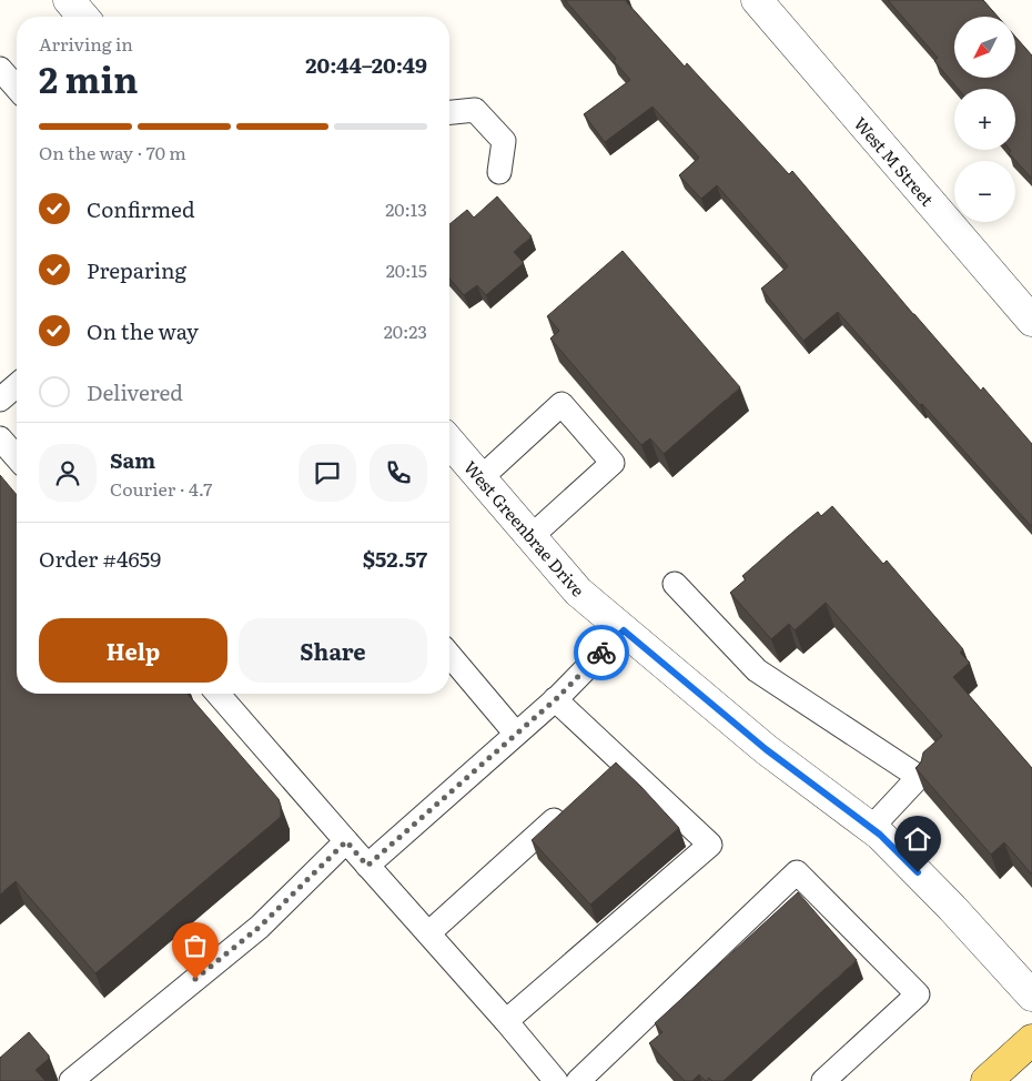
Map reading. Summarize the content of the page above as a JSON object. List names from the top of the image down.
{
  "streets": {
    "street": ["West M Street", "West Greenbrae Drive"]
  },
  "north": "bottom left",
  "page": {
    "map_buttons": ["+", "−"],
    "heading": ["2 min", "Arriving in", "20:44–20:49"],
    "panel": [
      "Sam",
      "Courier · 4.7",
      "Order #4659",
      "$52.57"
    ],
    "bar": "On the way · 70 m",
    "list": [
      ["Confirmed", "20:13"],
      ["Preparing", "20:15"],
      ["On the way", "20:23"],
      "Delivered"
    ],
    "buttons": ["Help", "Share"]
  }
}
